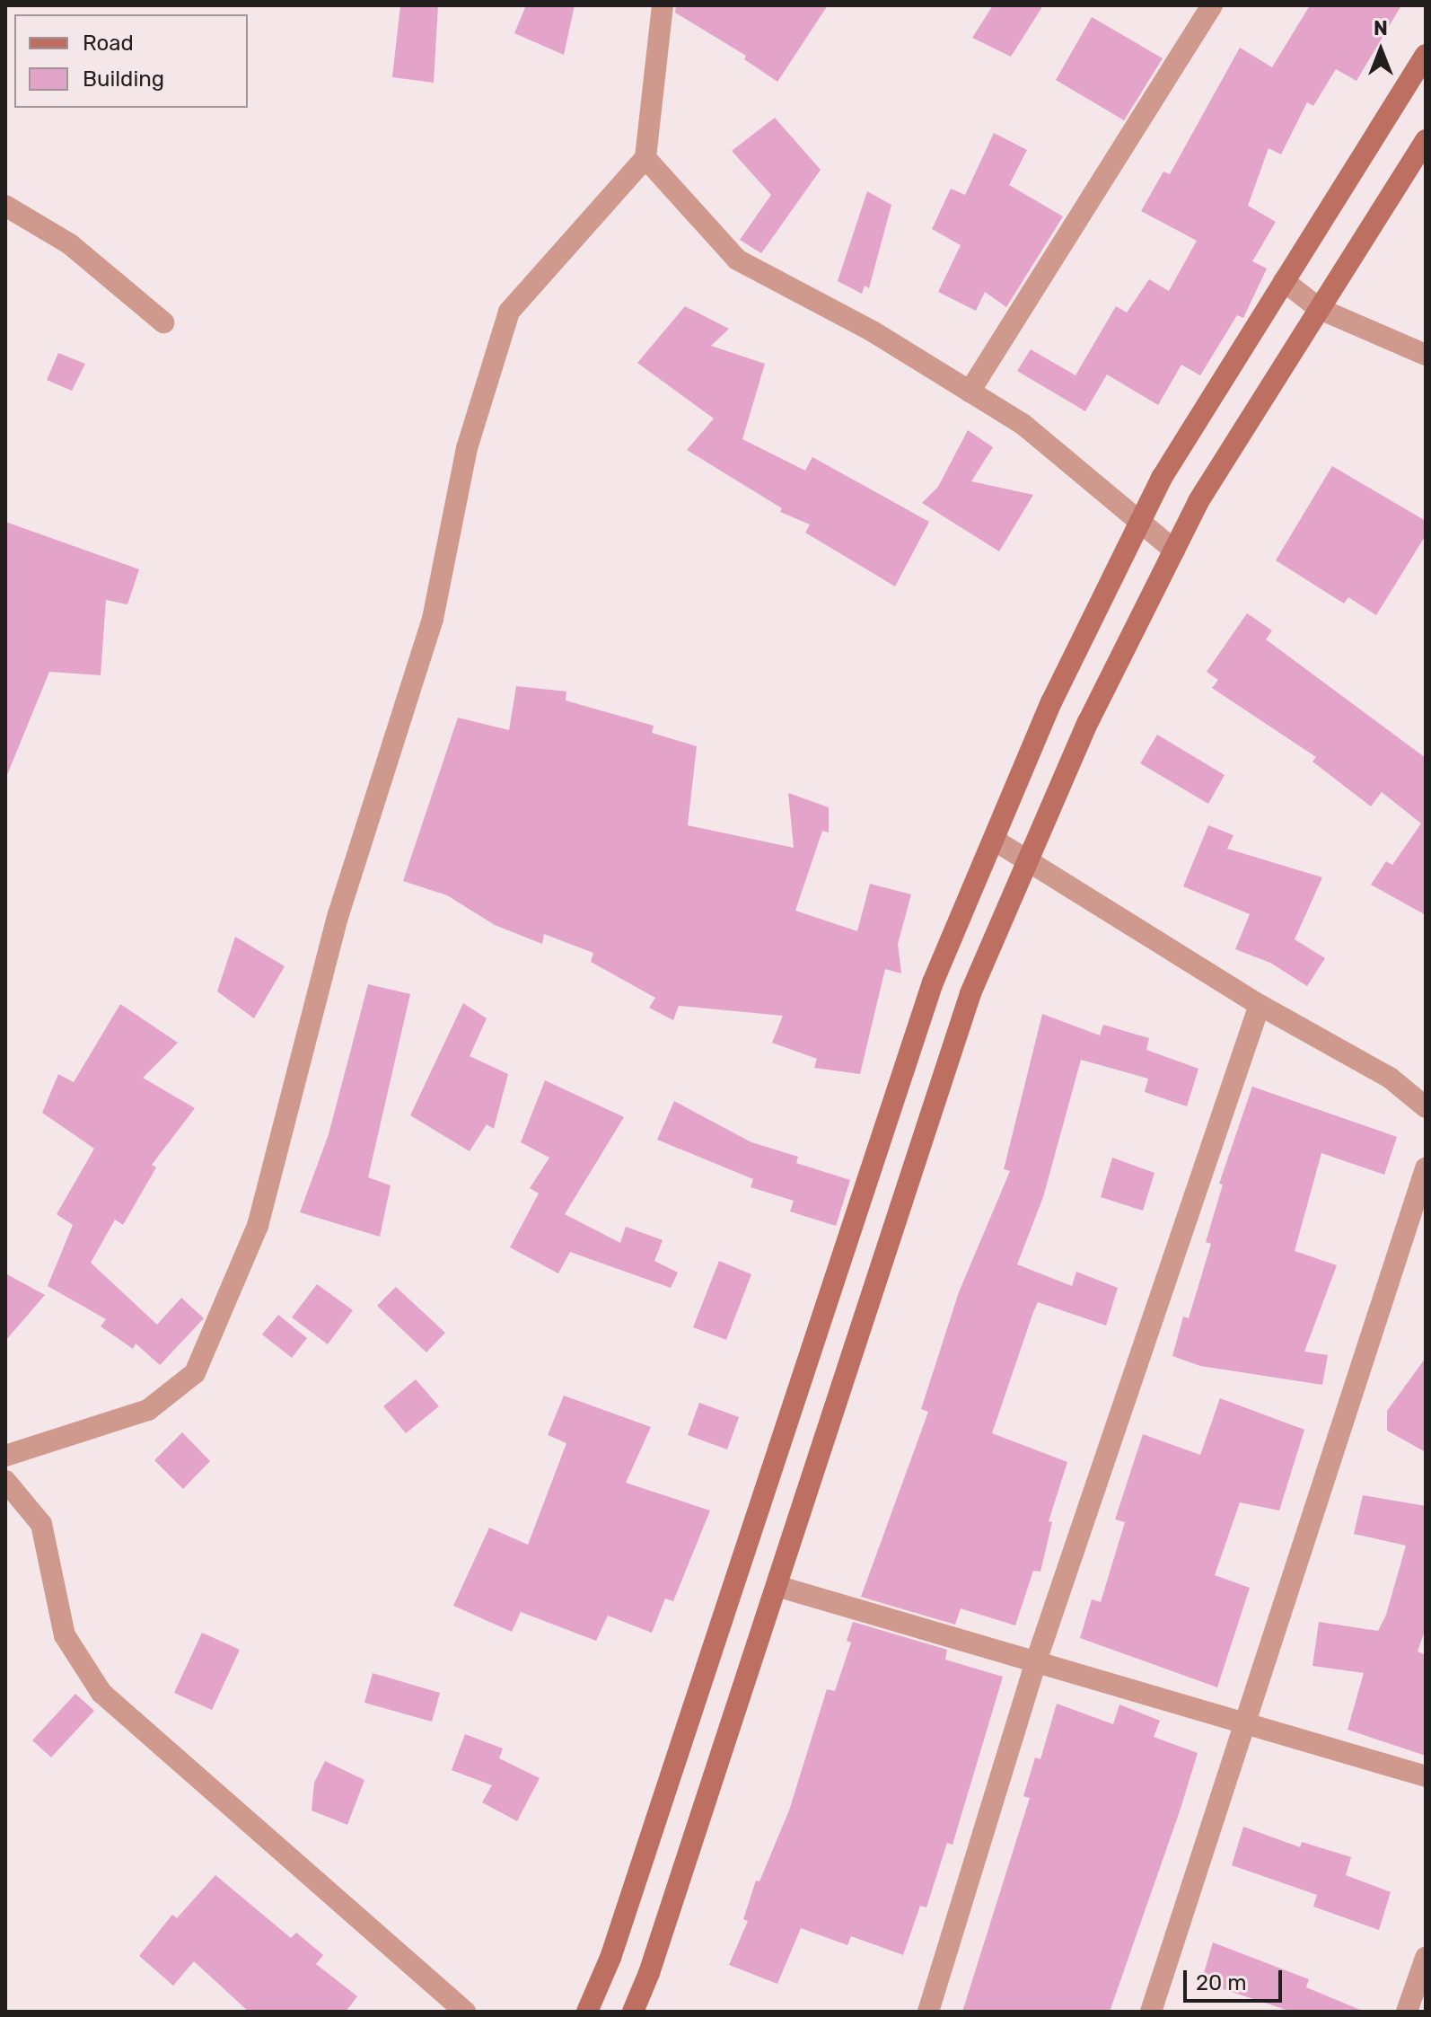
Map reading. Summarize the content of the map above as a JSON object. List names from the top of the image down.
{
  "legend": ["Road", "Building"],
  "scale_bar": "20 m",
  "north": "top"
}
